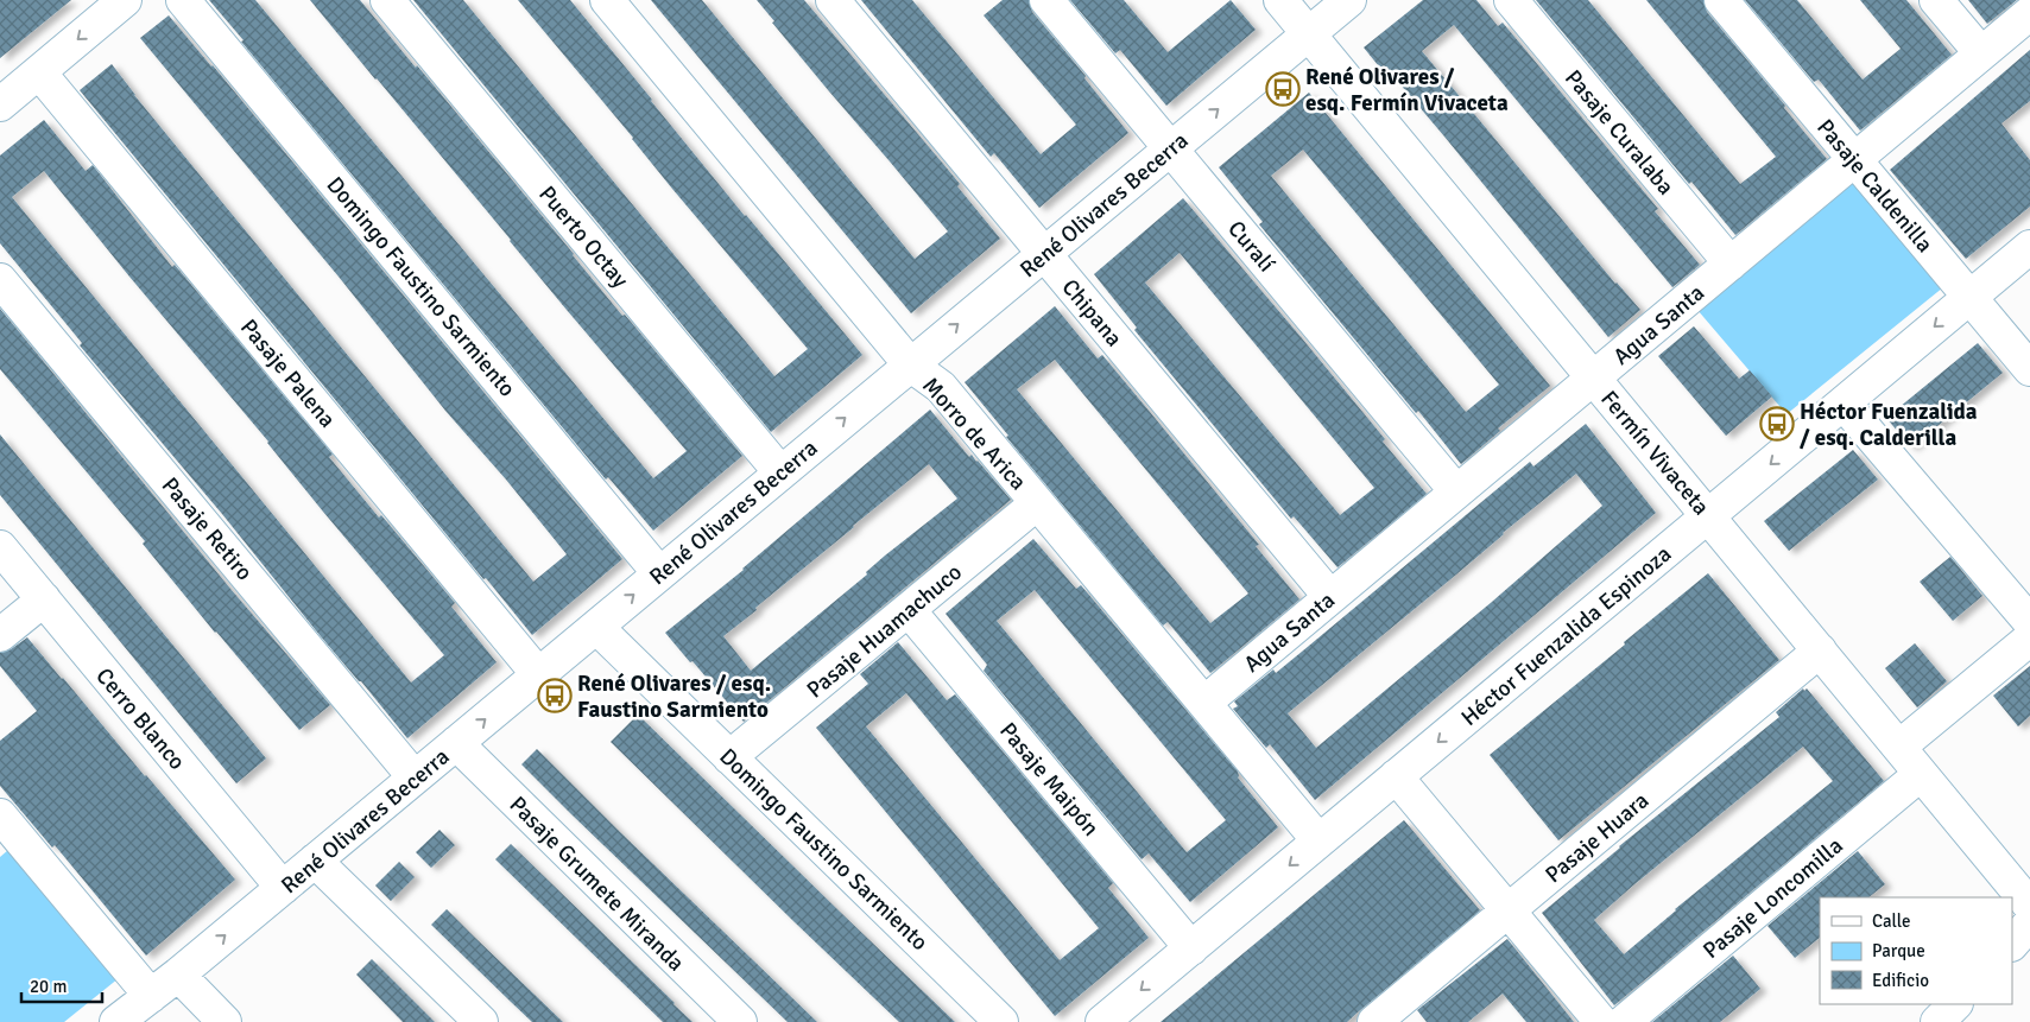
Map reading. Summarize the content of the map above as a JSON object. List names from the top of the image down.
{
  "streets": {
    "street": [
      "Pasaje Curalaba",
      "Pasaje Caldenilla",
      "René Olivares Becerra",
      "Puerto Octay",
      "Curalí",
      "Domingo Faustino Sarmiento",
      "Chipana",
      "Agua Santa",
      "Pasaje Palena",
      "Morro de Arica",
      "Fermín Vivaceta",
      "Pasaje Retiro",
      "Pasaje Huamachuco",
      "Héctor Fuenzalida Espinoza",
      "Cerro Blanco",
      "Pasaje Maipón",
      "Pasaje Huara",
      "Pasaje Grumete Miranda",
      "Pasaje Loncomilla"
    ]
  },
  "crossings": [
    ["Pasaje Curalaba", "Agua Santa"],
    ["Pasaje Caldenilla", "Agua Santa"],
    ["Pasaje Caldenilla", "Héctor Fuenzalida Espinoza"],
    ["René Olivares Becerra", "Puerto Octay"],
    ["René Olivares Becerra", "Curalí"],
    ["René Olivares Becerra", "Domingo Faustino Sarmiento"],
    ["René Olivares Becerra", "Chipana"],
    ["René Olivares Becerra", "Pasaje Palena"],
    ["René Olivares Becerra", "Morro de Arica"],
    ["René Olivares Becerra", "Fermín Vivaceta"],
    ["René Olivares Becerra", "Pasaje Retiro"],
    ["René Olivares Becerra", "Cerro Blanco"],
    ["René Olivares Becerra", "Pasaje Grumete Miranda"],
    ["Curalí", "Agua Santa"],
    ["Domingo Faustino Sarmiento", "Pasaje Huamachuco"],
    ["Chipana", "Agua Santa"],
    ["Agua Santa", "Morro de Arica"],
    ["Agua Santa", "Fermín Vivaceta"],
    ["Morro de Arica", "Pasaje Huamachuco"],
    ["Morro de Arica", "Héctor Fuenzalida Espinoza"],
    ["Fermín Vivaceta", "Héctor Fuenzalida Espinoza"],
    ["Fermín Vivaceta", "Pasaje Huara"],
    ["Fermín Vivaceta", "Pasaje Loncomilla"],
    ["Pasaje Huamachuco", "Pasaje Maipón"],
    ["Héctor Fuenzalida Espinoza", "Pasaje Maipón"]
  ],
  "one_way": ["René Olivares Becerra", "Héctor Fuenzalida Espinoza"],
  "places": {
    "bus stop": ["René Olivares / esq. Fermín Vivaceta", "Héctor Fuenzalida / esq. Calderilla", "René Olivares / esq. Faustino Sarmiento"]
  },
  "legend": ["Calle", "Parque", "Edificio"],
  "scale_bar": "20 m"
}
